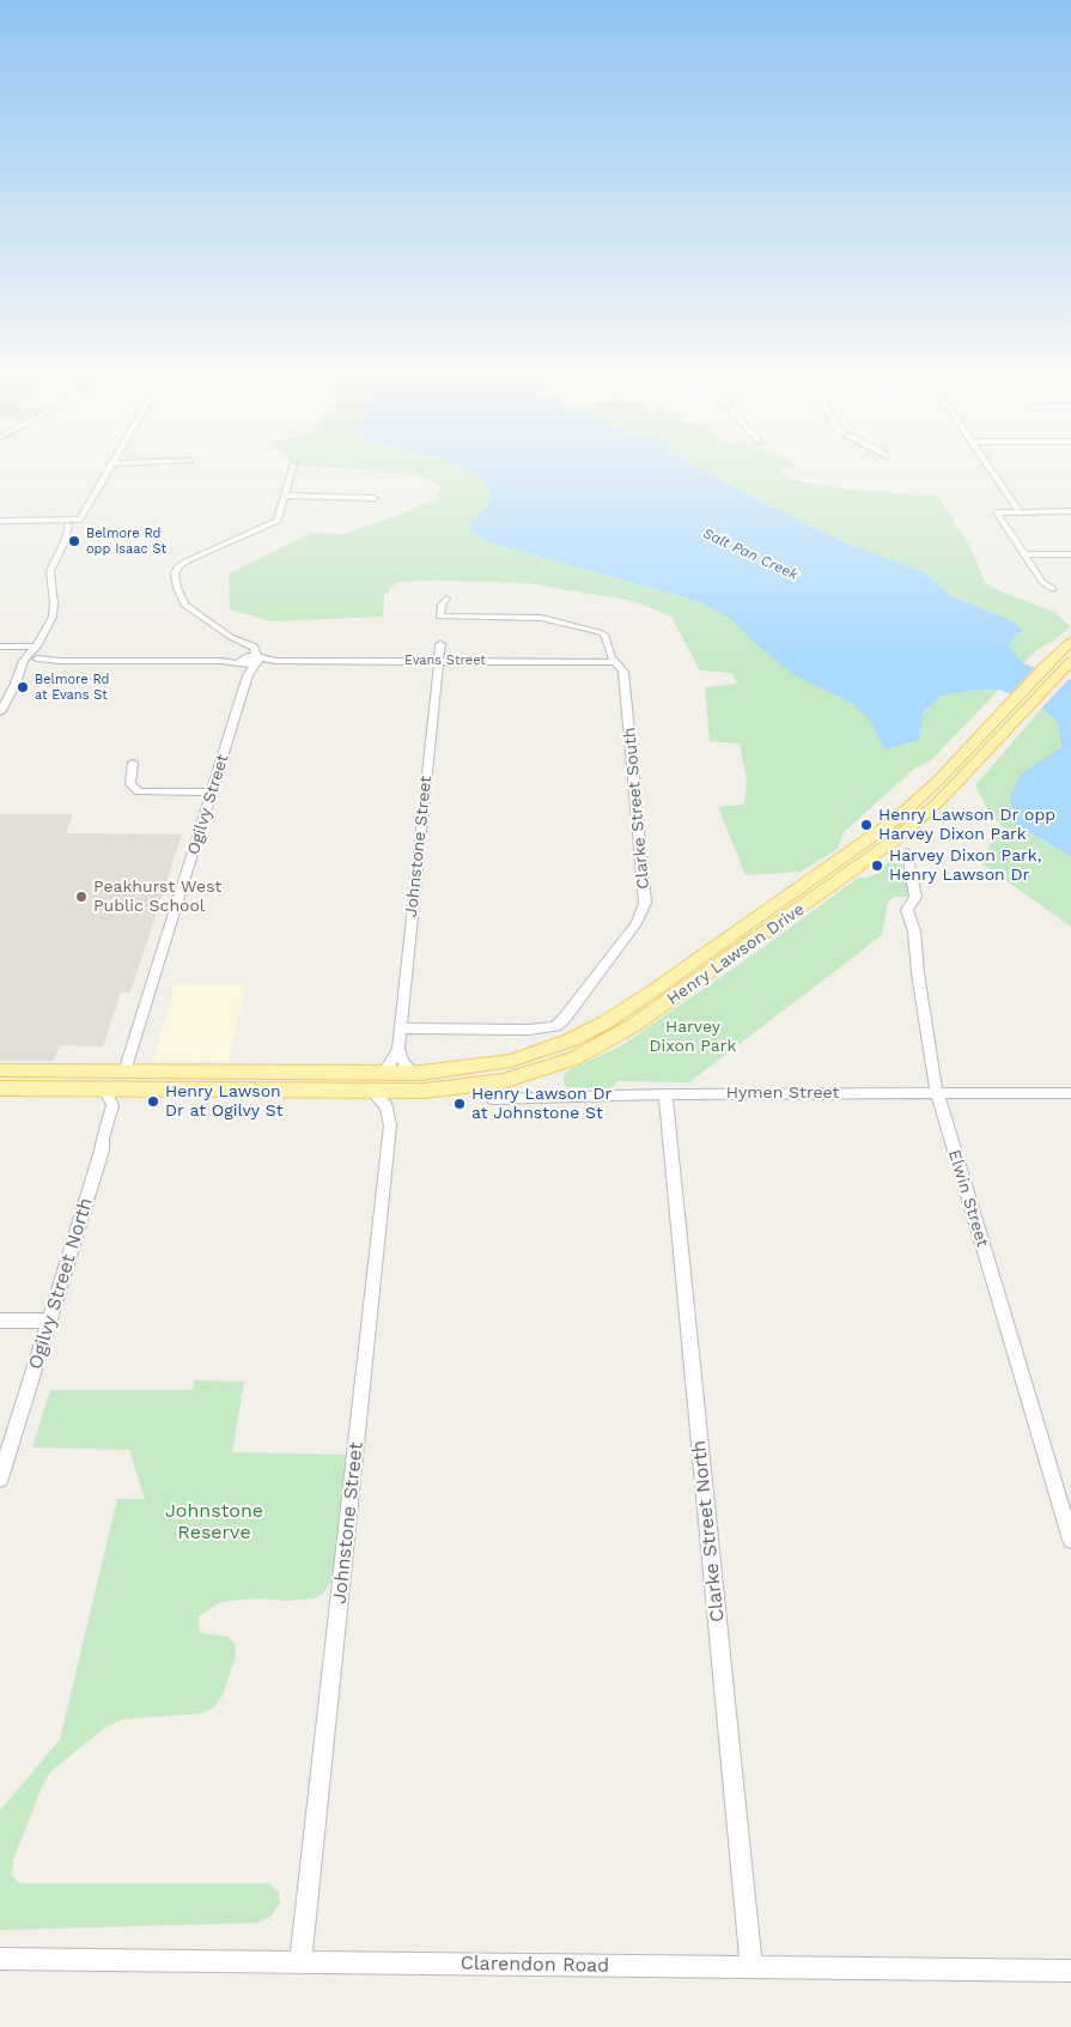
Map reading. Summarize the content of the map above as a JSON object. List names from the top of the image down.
{
  "streets": {
    "main road": ["Henry Lawson Drive"],
    "street": [
      "Evans Street",
      "Ogilvy Street",
      "Clarke Street South",
      "Johnstone Street",
      "Hymen Street",
      "Elwin Street",
      "Ogilvy Street North",
      "Clarke Street North",
      "Clarendon Road"
    ]
  },
  "crossings": [
    ["Evans Street", "Ogilvy Street"],
    ["Evans Street", "Clarke Street South"],
    ["Evans Street", "Johnstone Street"],
    ["Ogilvy Street", "Henry Lawson Drive"],
    ["Clarke Street South", "Johnstone Street"],
    ["Johnstone Street", "Henry Lawson Drive"],
    ["Johnstone Street", "Clarendon Road"],
    ["Henry Lawson Drive", "Ogilvy Street North"],
    ["Hymen Street", "Elwin Street"],
    ["Hymen Street", "Clarke Street North"],
    ["Clarke Street North", "Clarendon Road"]
  ],
  "water": ["Salt Pan Creek"],
  "parks": ["Harvey Dixon Park", "Johnstone Reserve"],
  "places": [
    "Belmore Rd opp Isaac St",
    "Belmore Rd at Evans St",
    "Henry Lawson Dr opp Harvey Dixon Park",
    "Harvey Dixon Park, Henry Lawson Dr",
    "Peakhurst West Public School",
    "Henry Lawson Dr at Ogilvy St",
    "Henry Lawson Dr at Johnstone St"
  ]
}
